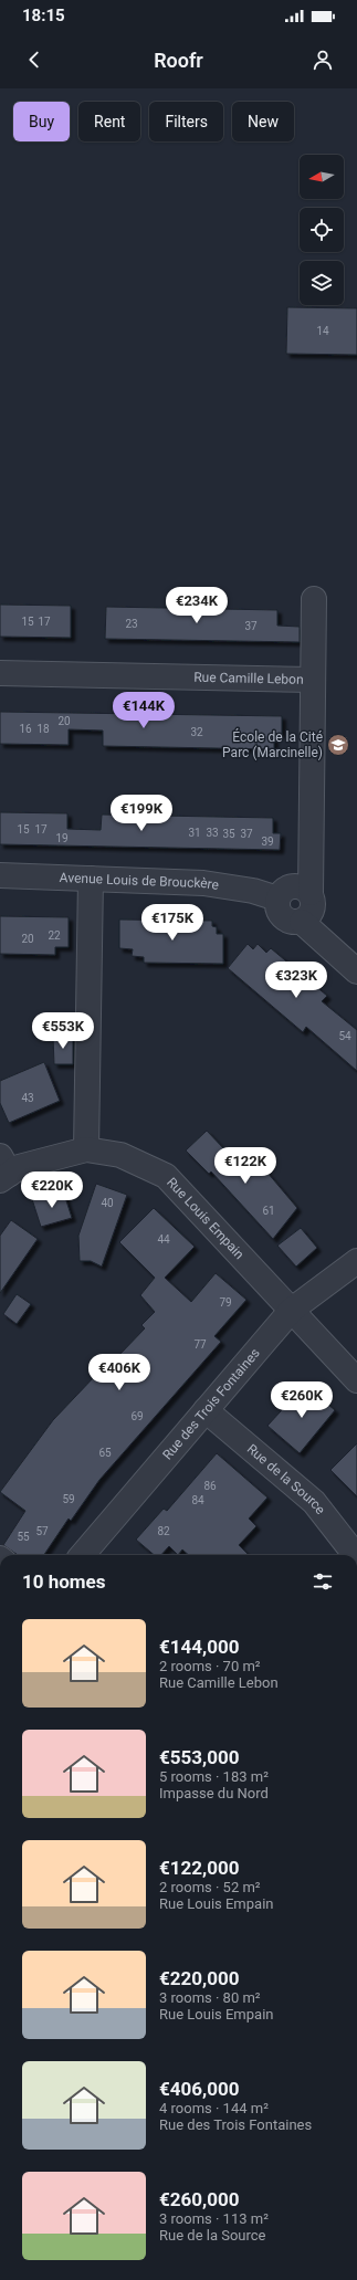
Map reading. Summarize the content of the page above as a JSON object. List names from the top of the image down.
{
  "streets": {
    "street": [
      "Rue Camille Lebon",
      "Avenue Louis de Brouckère",
      "Rue Louis Empain",
      "Rue des Trois Fontaines",
      "Rue de la Source"
    ]
  },
  "crossings": [
    ["Rue Camille Lebon", "Avenue Louis de Brouckère"],
    ["Rue Louis Empain", "Rue des Trois Fontaines"],
    ["Rue des Trois Fontaines", "Rue de la Source"]
  ],
  "places": {
    "school or university": ["École de la Cité Parc (Marcinelle)"]
  },
  "house_numbers": [
    "14",
    "15",
    "17",
    "23",
    "37",
    "20",
    "16",
    "18",
    "32",
    "15",
    "17",
    "31",
    "33",
    "35",
    "37",
    "19",
    "39",
    "22",
    "20",
    "54",
    "43",
    "40",
    "61",
    "44",
    "79",
    "77",
    "69",
    "65",
    "86",
    "59",
    "84",
    "57",
    "82",
    "55"
  ],
  "north": "left",
  "page": {
    "status": "18:15",
    "header": "Roofr",
    "chip": [
      "Buy",
      "Rent",
      "Filters",
      "New"
    ],
    "price": [
      "€234K",
      "€144K",
      "€199K",
      "€175K",
      "€323K",
      "€553K",
      "€122K",
      "€220K",
      "€406K",
      "€260K"
    ],
    "heading": "10 homes",
    "list": [
      {
        "name": "€144,000",
        "note": "2 rooms · 70 m² · Rue Camille Lebon"
      },
      {
        "name": "€553,000",
        "note": "5 rooms · 183 m² · Impasse du Nord"
      },
      {
        "name": "€122,000",
        "note": "2 rooms · 52 m² · Rue Louis Empain"
      },
      {
        "name": "€220,000",
        "note": "3 rooms · 80 m² · Rue Louis Empain"
      },
      {
        "name": "€406,000",
        "note": "4 rooms · 144 m² · Rue des Trois Fontaines"
      },
      {
        "name": "€260,000",
        "note": "3 rooms · 113 m² · Rue de la Source"
      }
    ]
  }
}
